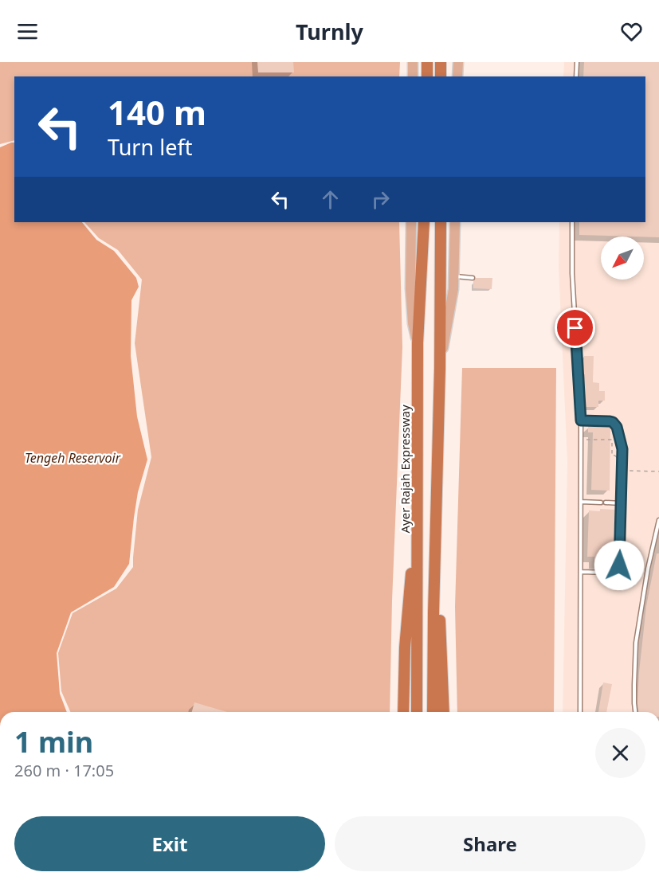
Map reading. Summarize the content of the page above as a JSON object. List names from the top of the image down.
{
  "streets": {
    "highway": ["Ayer Rajah Expressway"]
  },
  "water": ["Tengeh Reservoir"],
  "north": "bottom left",
  "page": {
    "header": "Turnly",
    "turn": ["140 m", "Turn left"],
    "heading": ["1 min", "260 m · 17:05"],
    "buttons": ["Exit", "Share"]
  }
}
